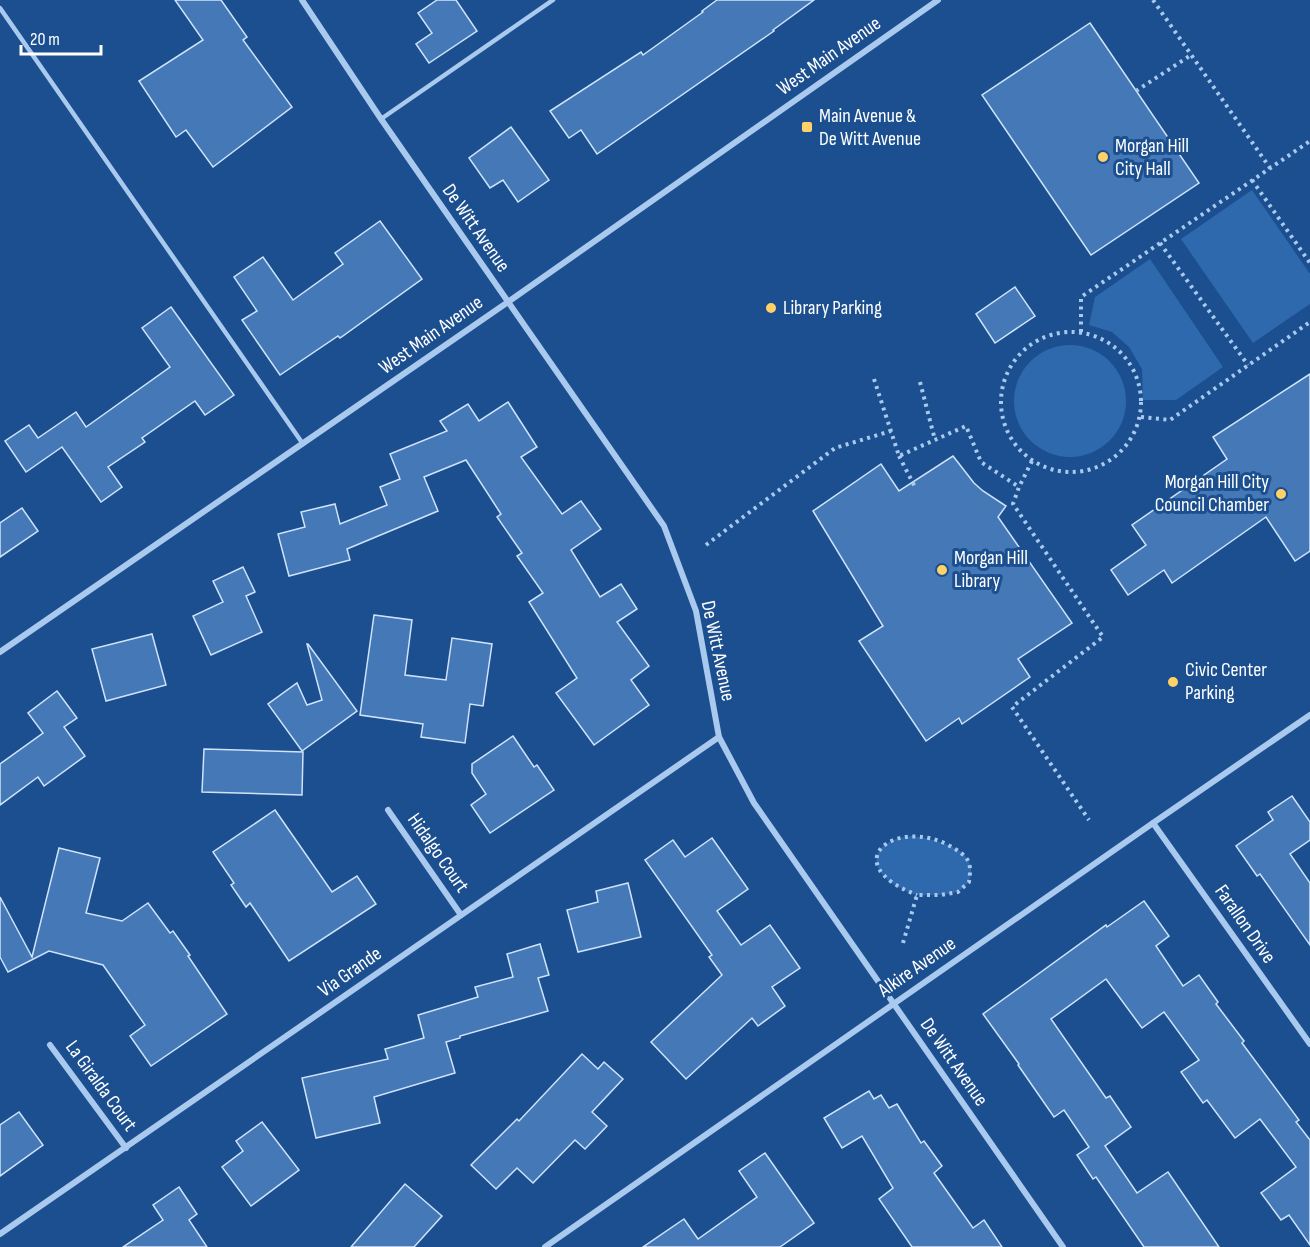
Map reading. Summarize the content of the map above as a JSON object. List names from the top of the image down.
{
  "streets": {
    "street": [
      "West Main Avenue",
      "De Witt Avenue",
      "Hidalgo Court",
      "Farallon Drive",
      "Alkire Avenue",
      "Via Grande",
      "La Giralda Court"
    ]
  },
  "crossings": [
    ["West Main Avenue", "De Witt Avenue"],
    ["De Witt Avenue", "Alkire Avenue"],
    ["De Witt Avenue", "Via Grande"],
    ["Hidalgo Court", "Via Grande"],
    ["Farallon Drive", "Alkire Avenue"],
    ["Via Grande", "La Giralda Court"]
  ],
  "places": {
    "transit": ["Main Avenue & De Witt Avenue"],
    "other": [
      "Morgan Hill City Hall",
      "Library Parking",
      "Morgan Hill City Council Chamber",
      "Morgan Hill Library",
      "Civic Center Parking"
    ]
  },
  "scale_bar": "20 m"
}
